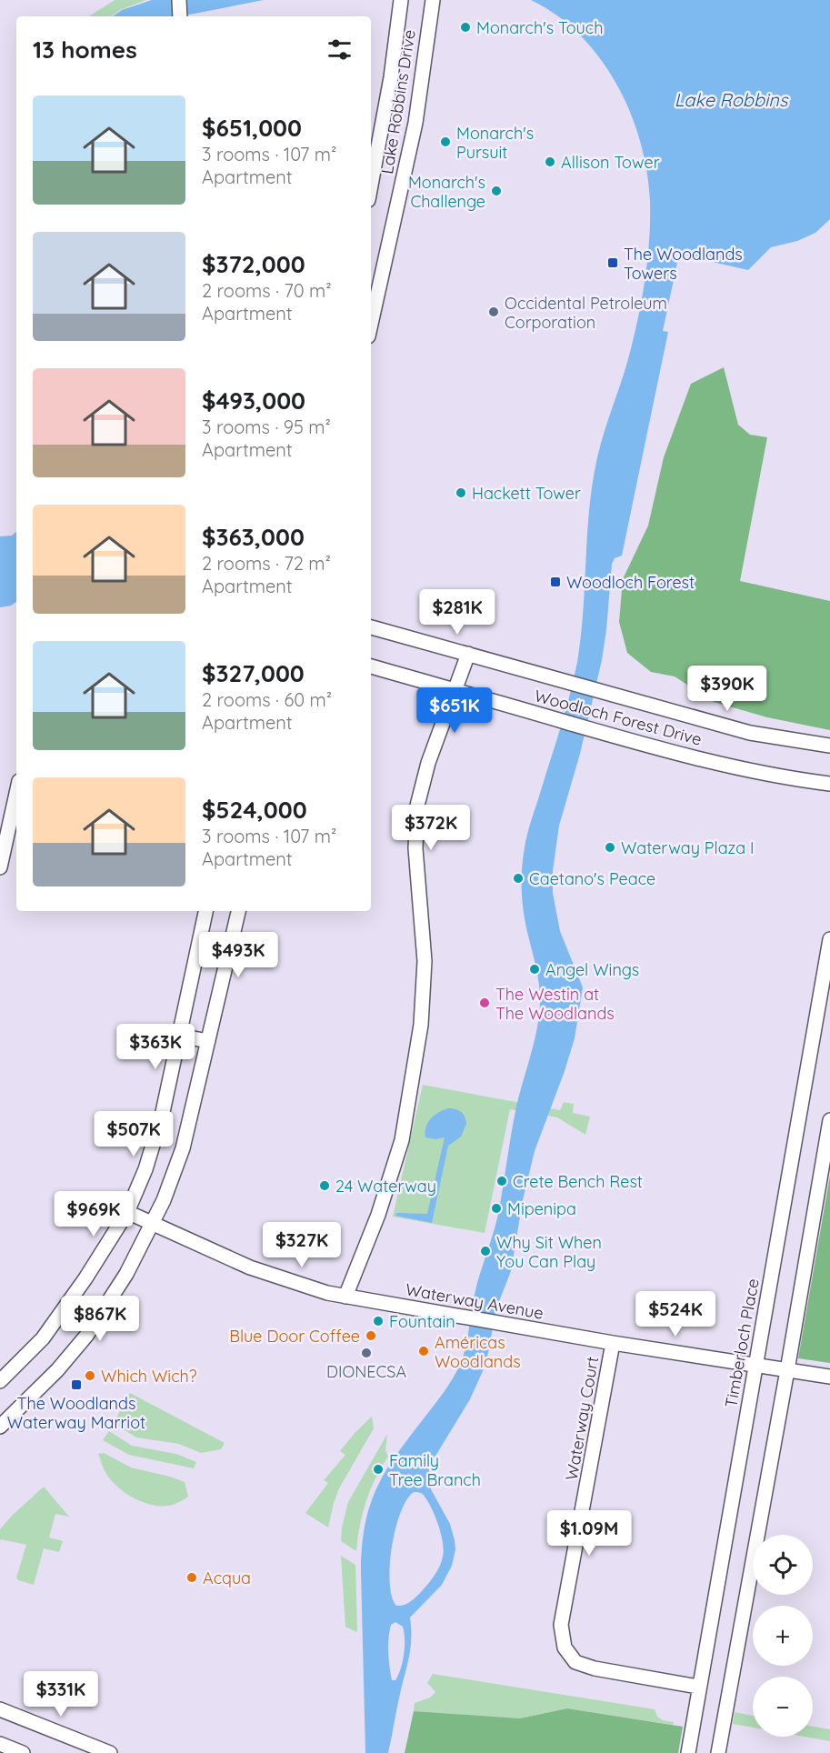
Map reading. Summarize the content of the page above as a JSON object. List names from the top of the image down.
{
  "streets": {
    "street": [
      "Lake Robbins Drive",
      "Woodloch Forest Drive",
      "Waterway Avenue",
      "Timberloch Place",
      "Waterway Court"
    ]
  },
  "crossings": [
    ["Waterway Avenue", "Timberloch Place"],
    ["Waterway Avenue", "Waterway Court"],
    ["Timberloch Place", "Waterway Court"]
  ],
  "water": ["Lake Robbins"],
  "places": {
    "other": [
      "Monarch's Touch",
      "Monarch's Pursuit",
      "Allison Tower",
      "Monarch's Challenge",
      "Occidental Petroleum Corporation",
      "Hackett Tower",
      "Waterway Plaza I",
      "Caetano's Peace",
      "Angel Wings",
      "The Westin at The Woodlands",
      "Crete Bench Rest",
      "24 Waterway",
      "Mipenipa",
      "Why Sit When You Can Play",
      "Fountain",
      "Blue Door Coffee",
      "Américas Woodlands",
      "DIONECSA",
      "Which Wich?",
      "Family Tree Branch",
      "Acqua"
    ],
    "transit": ["The Woodlands Towers", "Woodloch Forest", "The Woodlands Waterway Marriot"]
  },
  "page": {
    "heading": "13 homes",
    "list": [
      {
        "name": "$651,000",
        "note": "3 rooms · 107 m² · Apartment"
      },
      {
        "name": "$372,000",
        "note": "2 rooms · 70 m² · Apartment"
      },
      {
        "name": "$493,000",
        "note": "3 rooms · 95 m² · Apartment"
      },
      {
        "name": "$363,000",
        "note": "2 rooms · 72 m² · Apartment"
      },
      {
        "name": "$327,000",
        "note": "2 rooms · 60 m² · Apartment"
      },
      {
        "name": "$524,000",
        "note": "3 rooms · 107 m² · Apartment"
      }
    ],
    "price": [
      "$281K",
      "$390K",
      "$651K",
      "$372K",
      "$493K",
      "$363K",
      "$507K",
      "$969K",
      "$327K",
      "$524K",
      "$867K",
      "$1.09M",
      "$331K"
    ],
    "map_buttons": ["+", "−"]
  }
}
